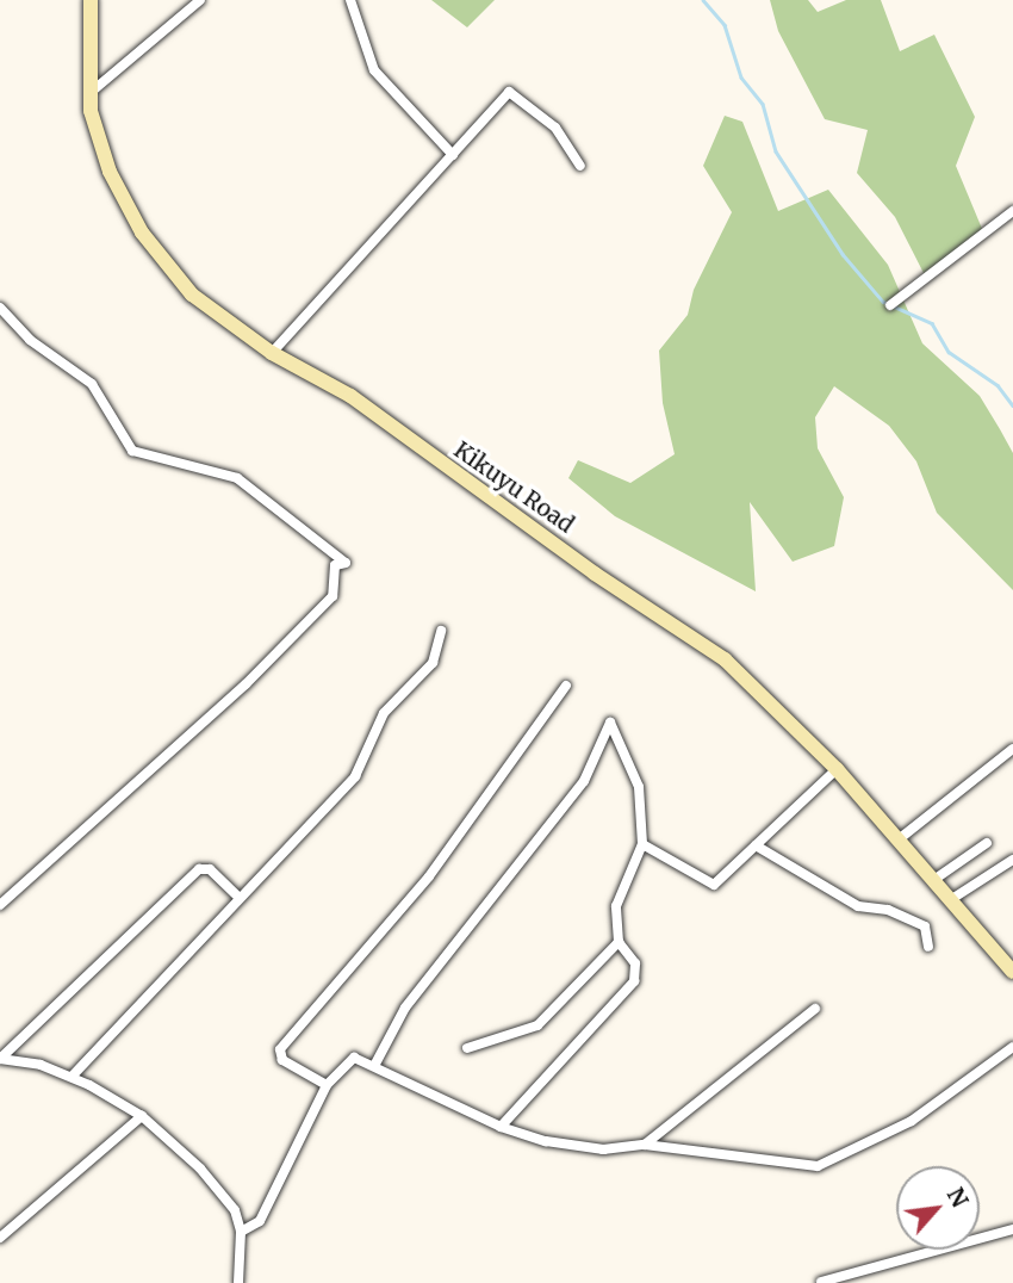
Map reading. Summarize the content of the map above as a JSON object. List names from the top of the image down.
{
  "streets": {
    "main road": ["Kikuyu Road"]
  },
  "north": "top right"
}
